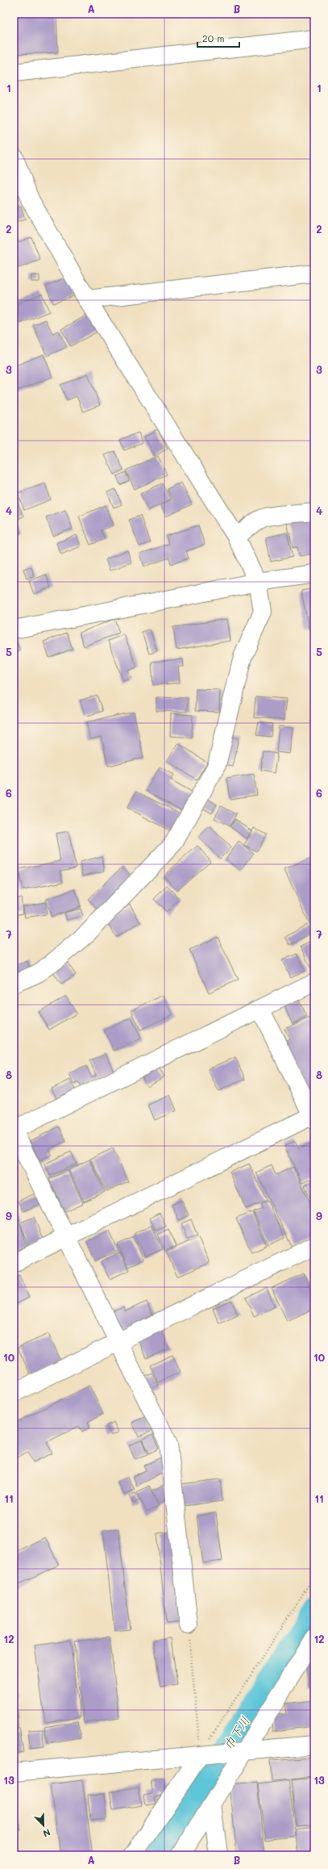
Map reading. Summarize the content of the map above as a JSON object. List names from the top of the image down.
{
  "water": ["巾下川"],
  "scale_bar": "20 m",
  "north": "bottom right",
  "grid": {
    "columns": ["A", "B"],
    "rows": [
      "1",
      "2",
      "3",
      "4",
      "5",
      "6",
      "7",
      "8",
      "9",
      "10",
      "11",
      "12",
      "13"
    ]
  }
}
